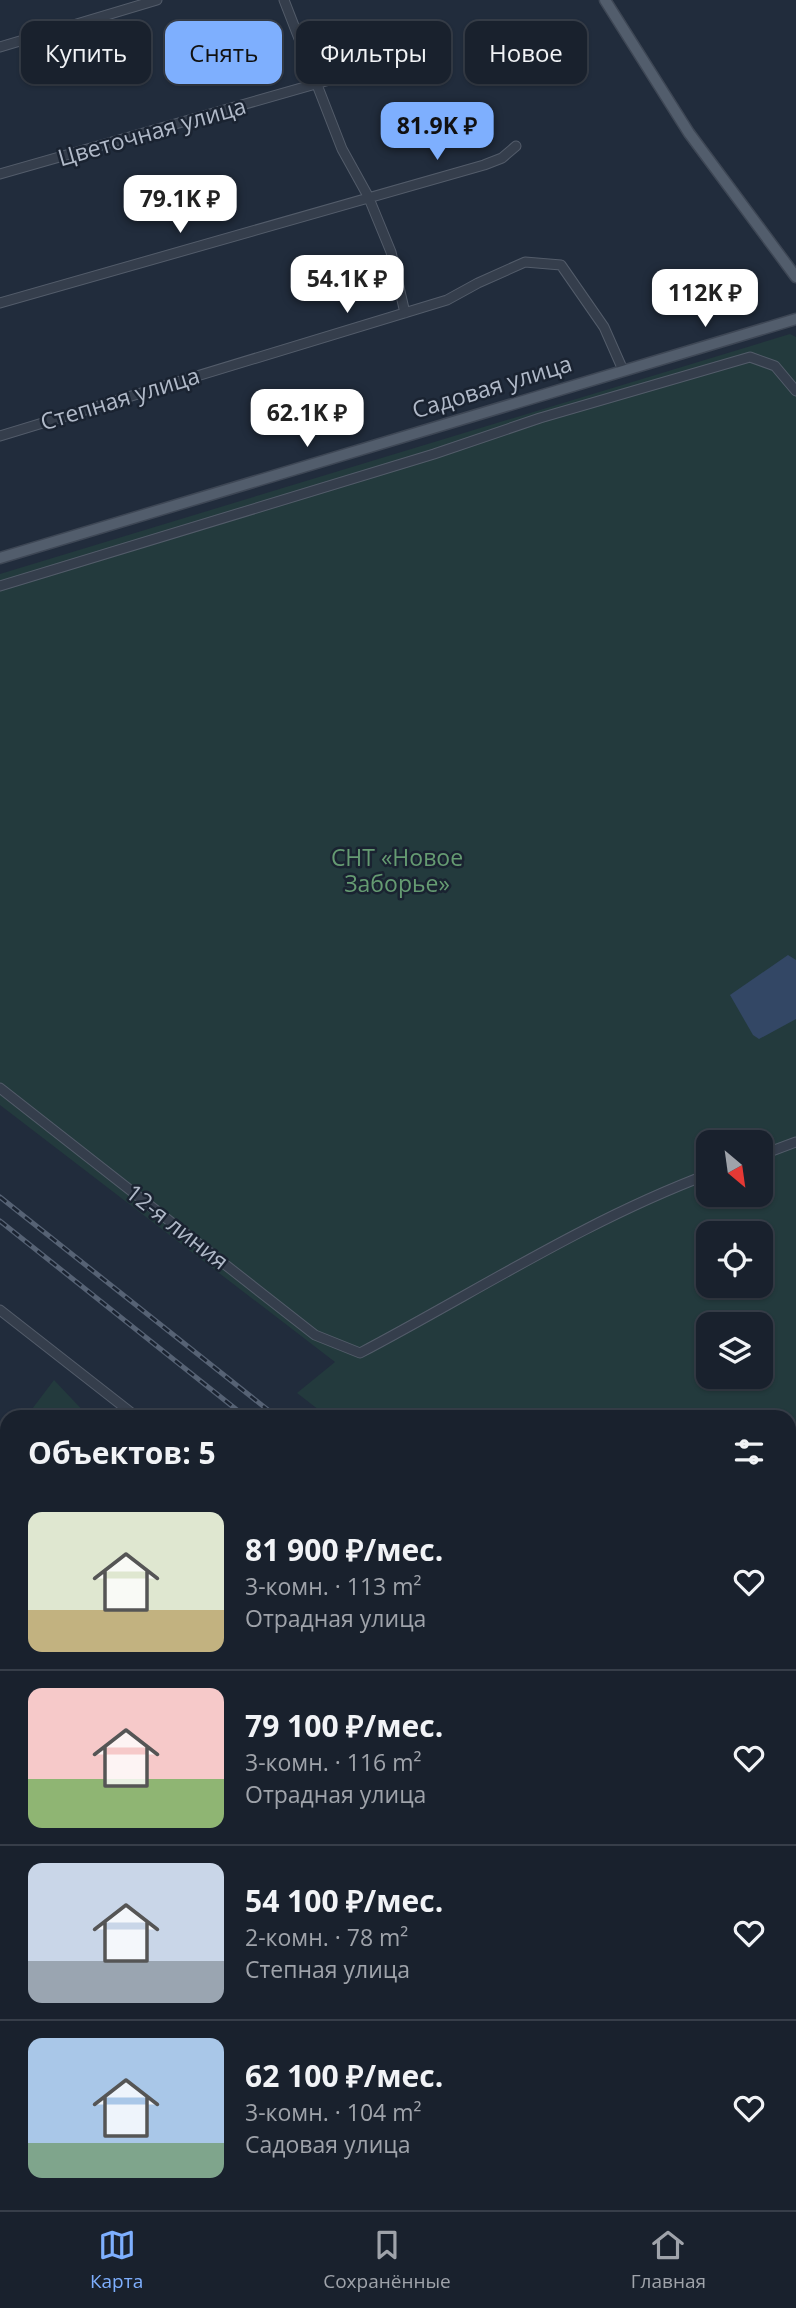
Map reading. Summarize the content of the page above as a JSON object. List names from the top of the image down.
{
  "streets": {
    "main road": ["Садовая улица"],
    "street": ["Цветочная улица", "Степная улица", "12-я линия"]
  },
  "crossings": [
    ["Садовая улица", "Степная улица"]
  ],
  "parks": ["СНТ «Новое Заборье»"],
  "north": "bottom right",
  "page": {
    "chip": [
      "Купить",
      "Снять",
      "Фильтры",
      "Новое"
    ],
    "price": [
      "81.9K ₽",
      "79.1K ₽",
      "54.1K ₽",
      "112K ₽",
      "62.1K ₽"
    ],
    "heading": "Объектов: 5",
    "list": [
      {
        "name": "81 900 ₽/мес.",
        "note": "3-комн. · 113 m² · Отрадная улица"
      },
      {
        "name": "79 100 ₽/мес.",
        "note": "3-комн. · 116 m² · Отрадная улица"
      },
      {
        "name": "54 100 ₽/мес.",
        "note": "2-комн. · 78 m² · Степная улица"
      },
      {
        "name": "62 100 ₽/мес.",
        "note": "3-комн. · 104 m² · Садовая улица"
      }
    ],
    "tabs": ["Карта", "Сохранённые", "Главная"]
  }
}
